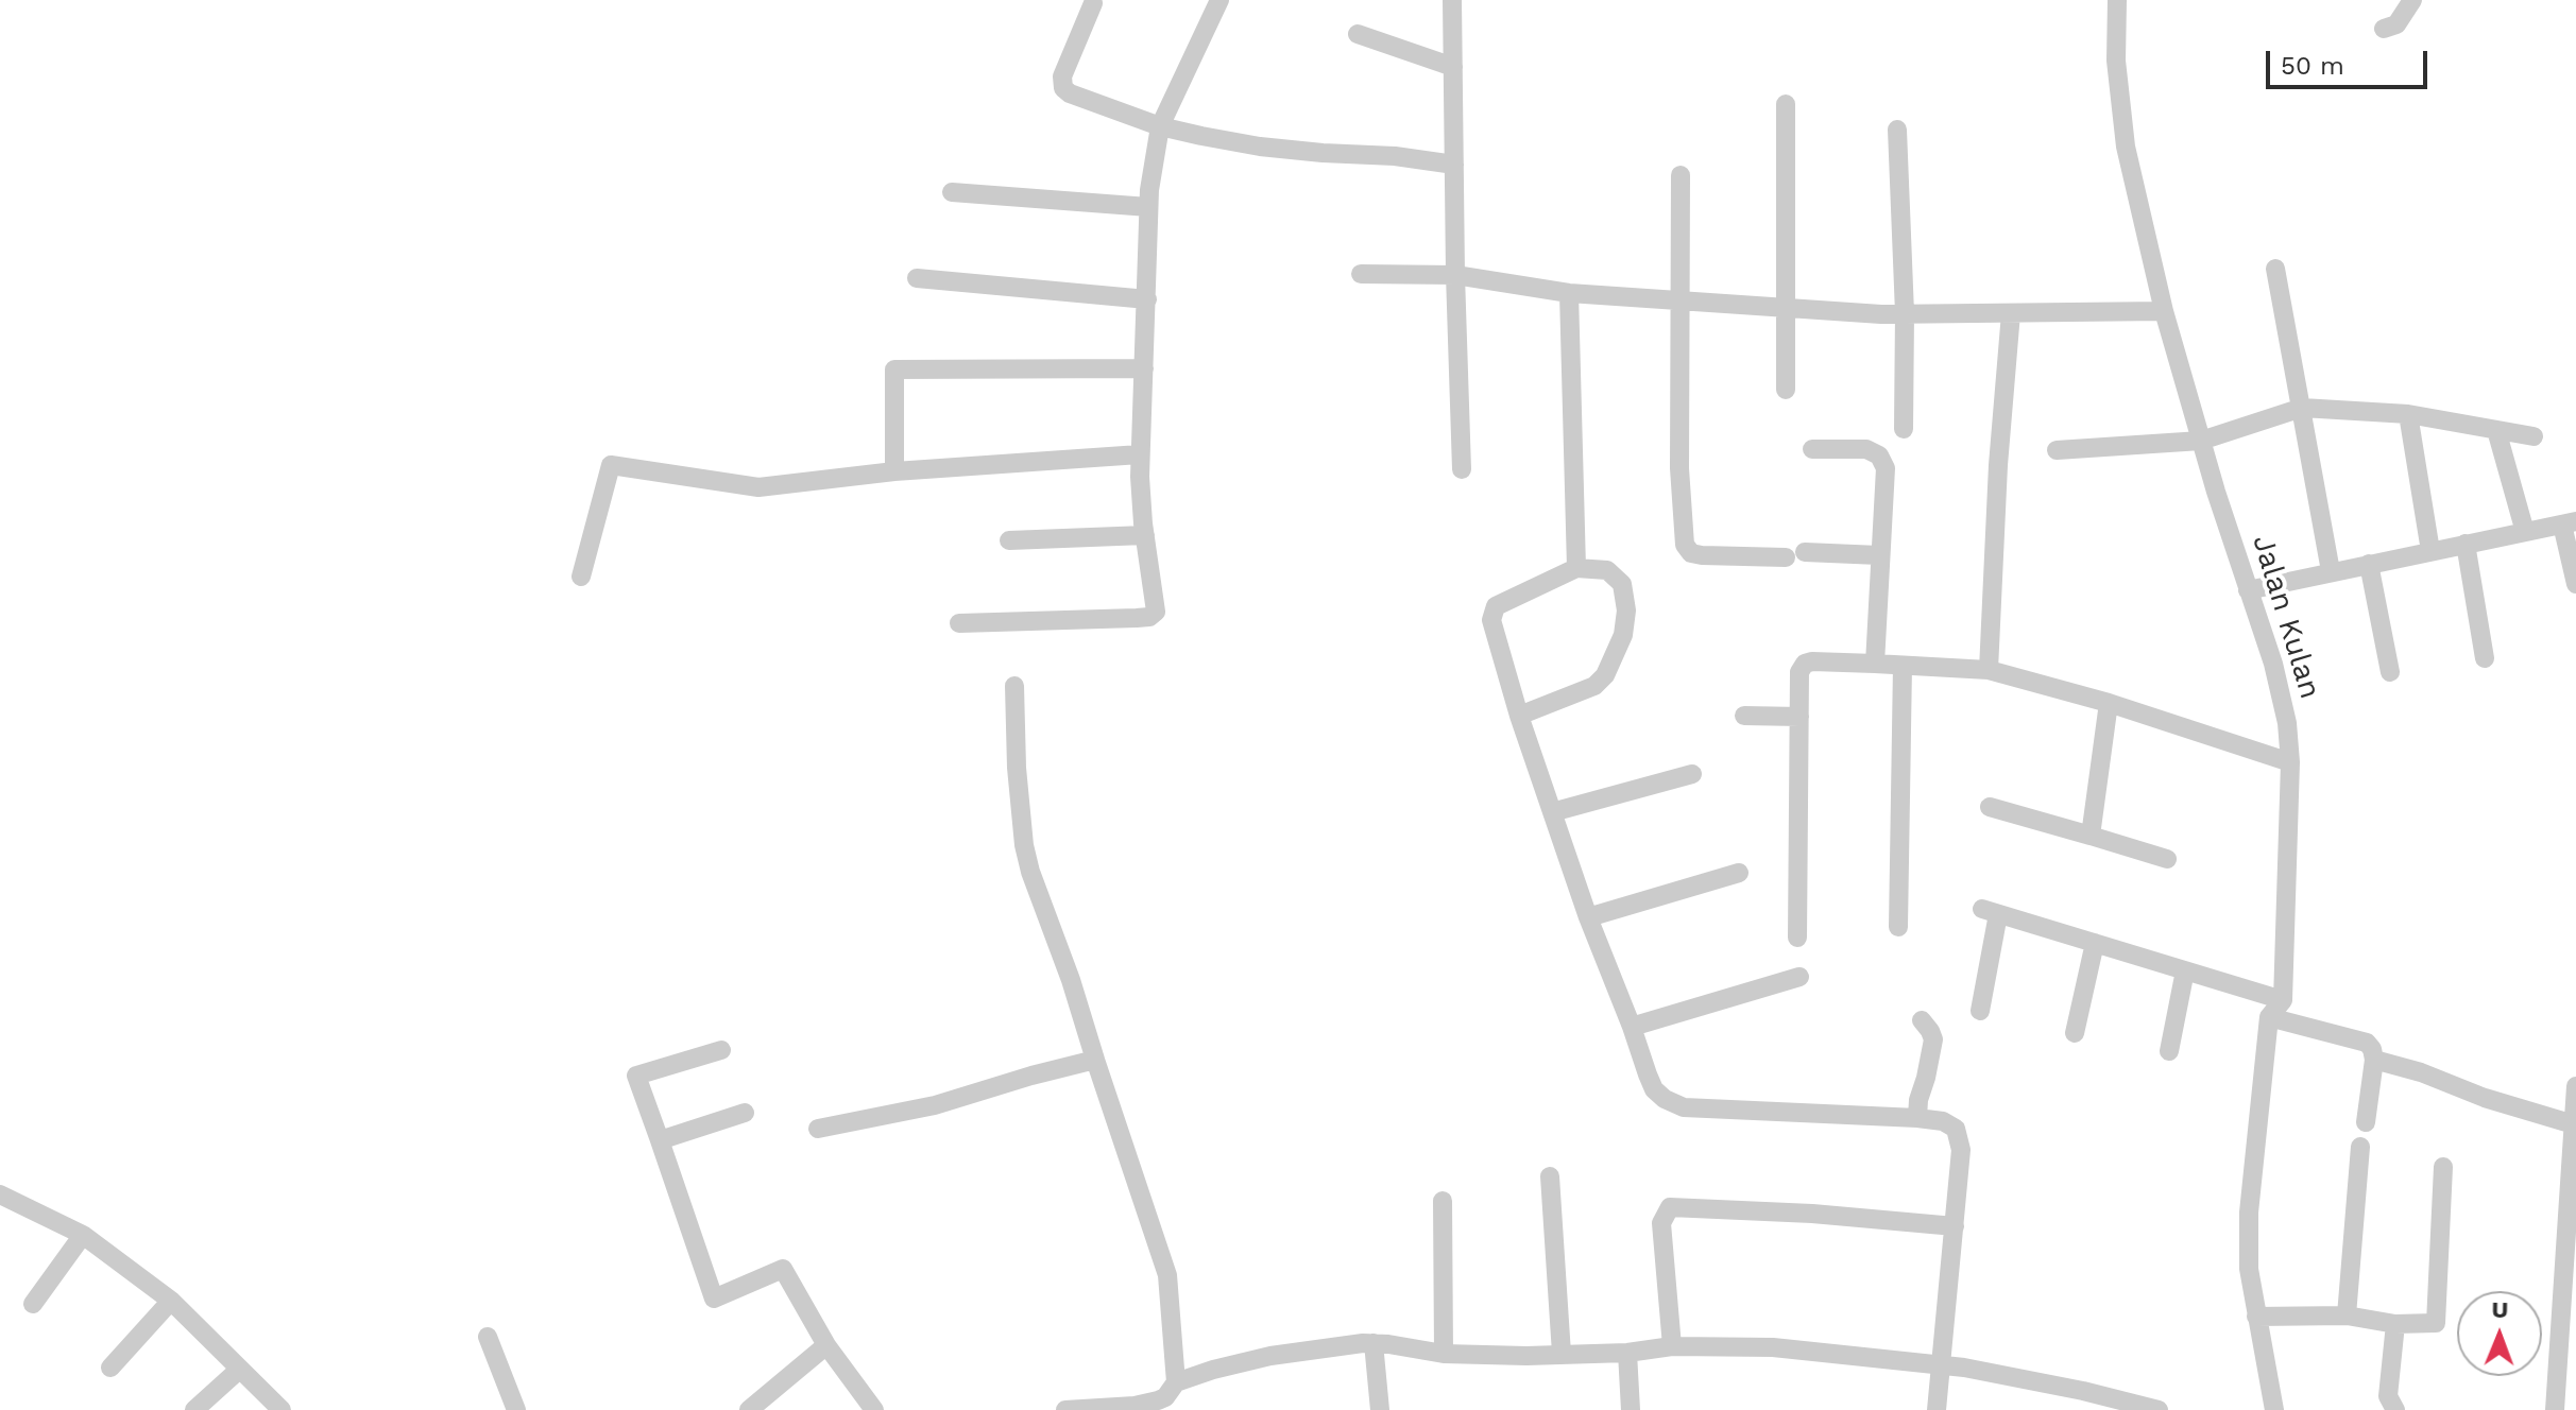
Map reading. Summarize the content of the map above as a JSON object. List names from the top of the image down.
{
  "streets": {
    "street": ["Jalan Kulan"]
  },
  "scale_bar": "50 m",
  "north": "top"
}
